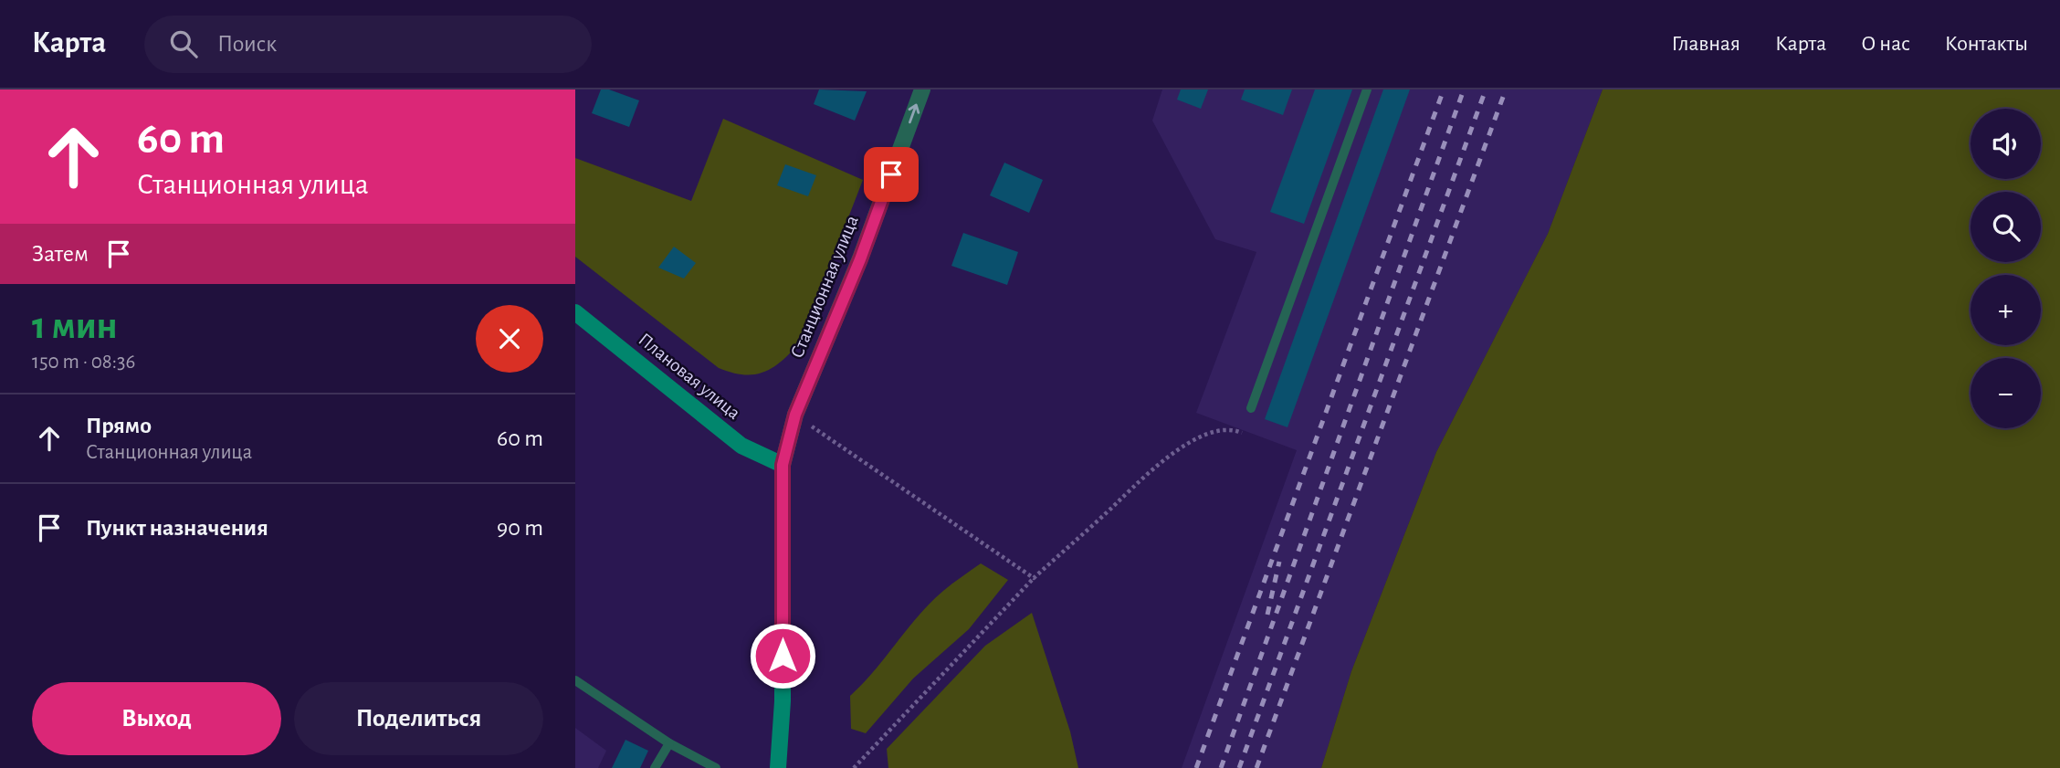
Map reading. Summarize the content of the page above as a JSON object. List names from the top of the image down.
{
  "streets": {
    "street": ["Станционная улица", "Плановая улица"]
  },
  "crossings": [
    ["Станционная улица", "Плановая улица"]
  ],
  "one_way": ["Станционная улица"],
  "page": {
    "header": "Карта",
    "search": "Поиск",
    "nav": [
      "Главная",
      "Карта",
      "О нас",
      "Контакты"
    ],
    "turn": ["60 m", "Станционная улица"],
    "map_buttons": ["+", "−"],
    "then": "Затем",
    "heading": ["1 мин", "150 m · 08:36"],
    "list": [
      {
        "name": "Прямо",
        "note": "Станционная улица",
        "value": "60 m"
      },
      {
        "name": "Пункт назначения",
        "value": "90 m"
      }
    ],
    "buttons": ["Выход", "Поделиться"]
  }
}
